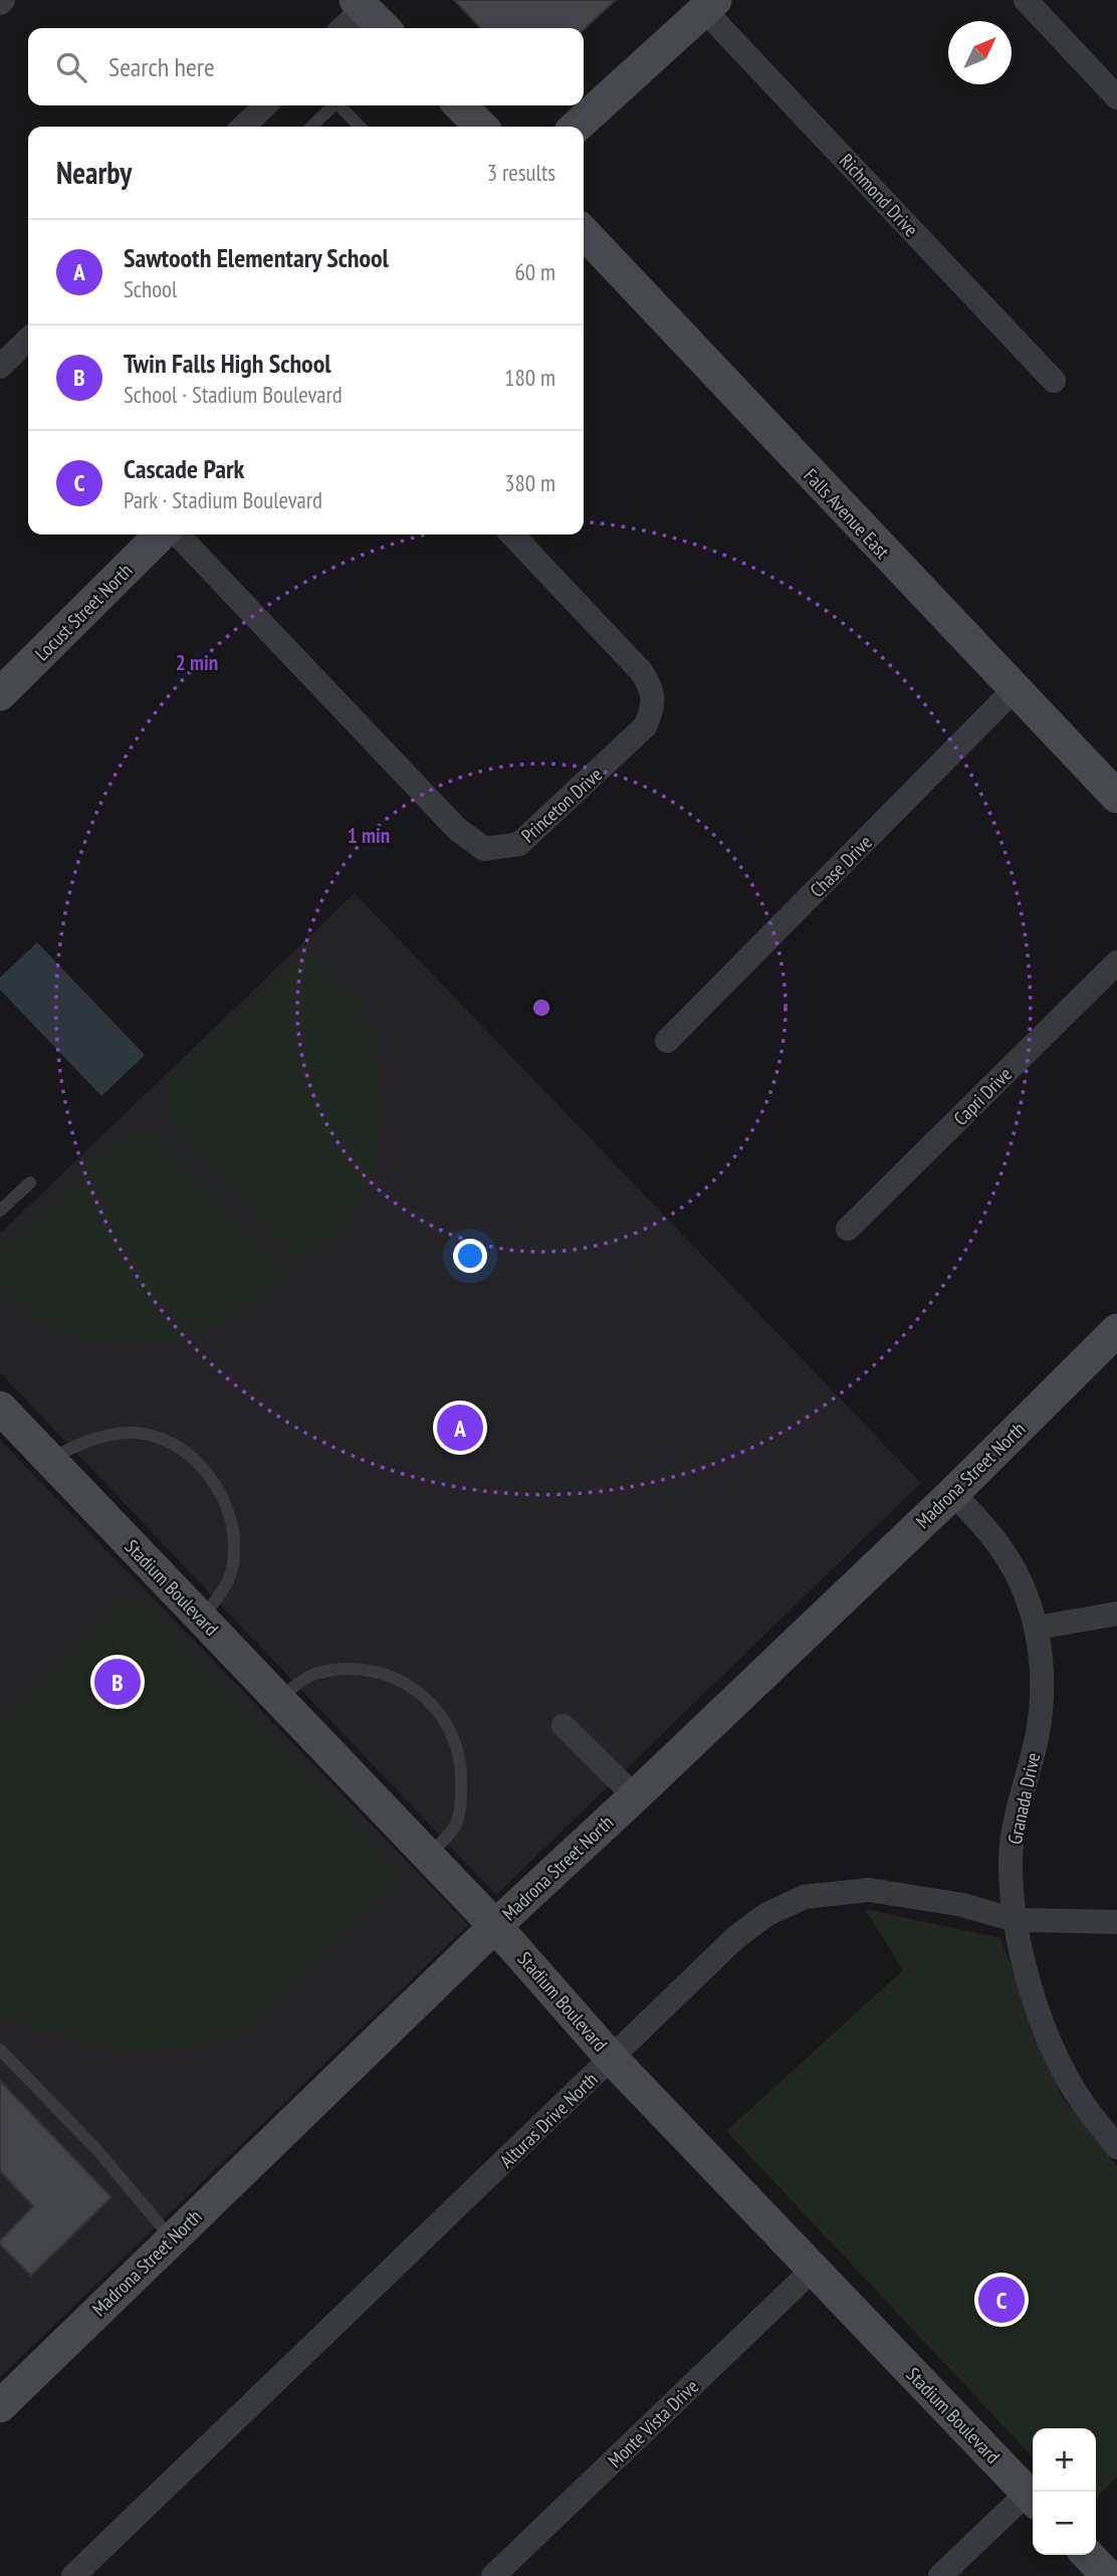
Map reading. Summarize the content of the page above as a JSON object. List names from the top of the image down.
{
  "streets": {
    "street": [
      "Richmond Drive",
      "Falls Avenue East",
      "Locust Street North",
      "Princeton Drive",
      "Chase Drive",
      "Capri Drive",
      "Madrona Street North",
      "Stadium Boulevard",
      "Granada Drive",
      "Alturas Drive North",
      "Monte Vista Drive"
    ]
  },
  "crossings": [
    ["Falls Avenue East", "Chase Drive"],
    ["Madrona Street North", "Stadium Boulevard"],
    ["Madrona Street North", "Granada Drive"],
    ["Stadium Boulevard", "Alturas Drive North"],
    ["Stadium Boulevard", "Monte Vista Drive"],
    ["Granada Drive", "Alturas Drive North"]
  ],
  "north": "top right",
  "page": {
    "search": "Search here",
    "heading": ["Nearby", "3 results"],
    "list": [
      {
        "mark": "A",
        "name": "Sawtooth Elementary School",
        "note": "School",
        "value": "60 m"
      },
      {
        "mark": "B",
        "name": "Twin Falls High School",
        "note": "School · Stadium Boulevard",
        "value": "180 m"
      },
      {
        "mark": "C",
        "name": "Cascade Park",
        "note": "Park · Stadium Boulevard",
        "value": "380 m"
      }
    ],
    "pins": ["A", "B", "C"],
    "map_buttons": ["+", "−"]
  },
  "rings": ["2 min", "1 min"]
}
